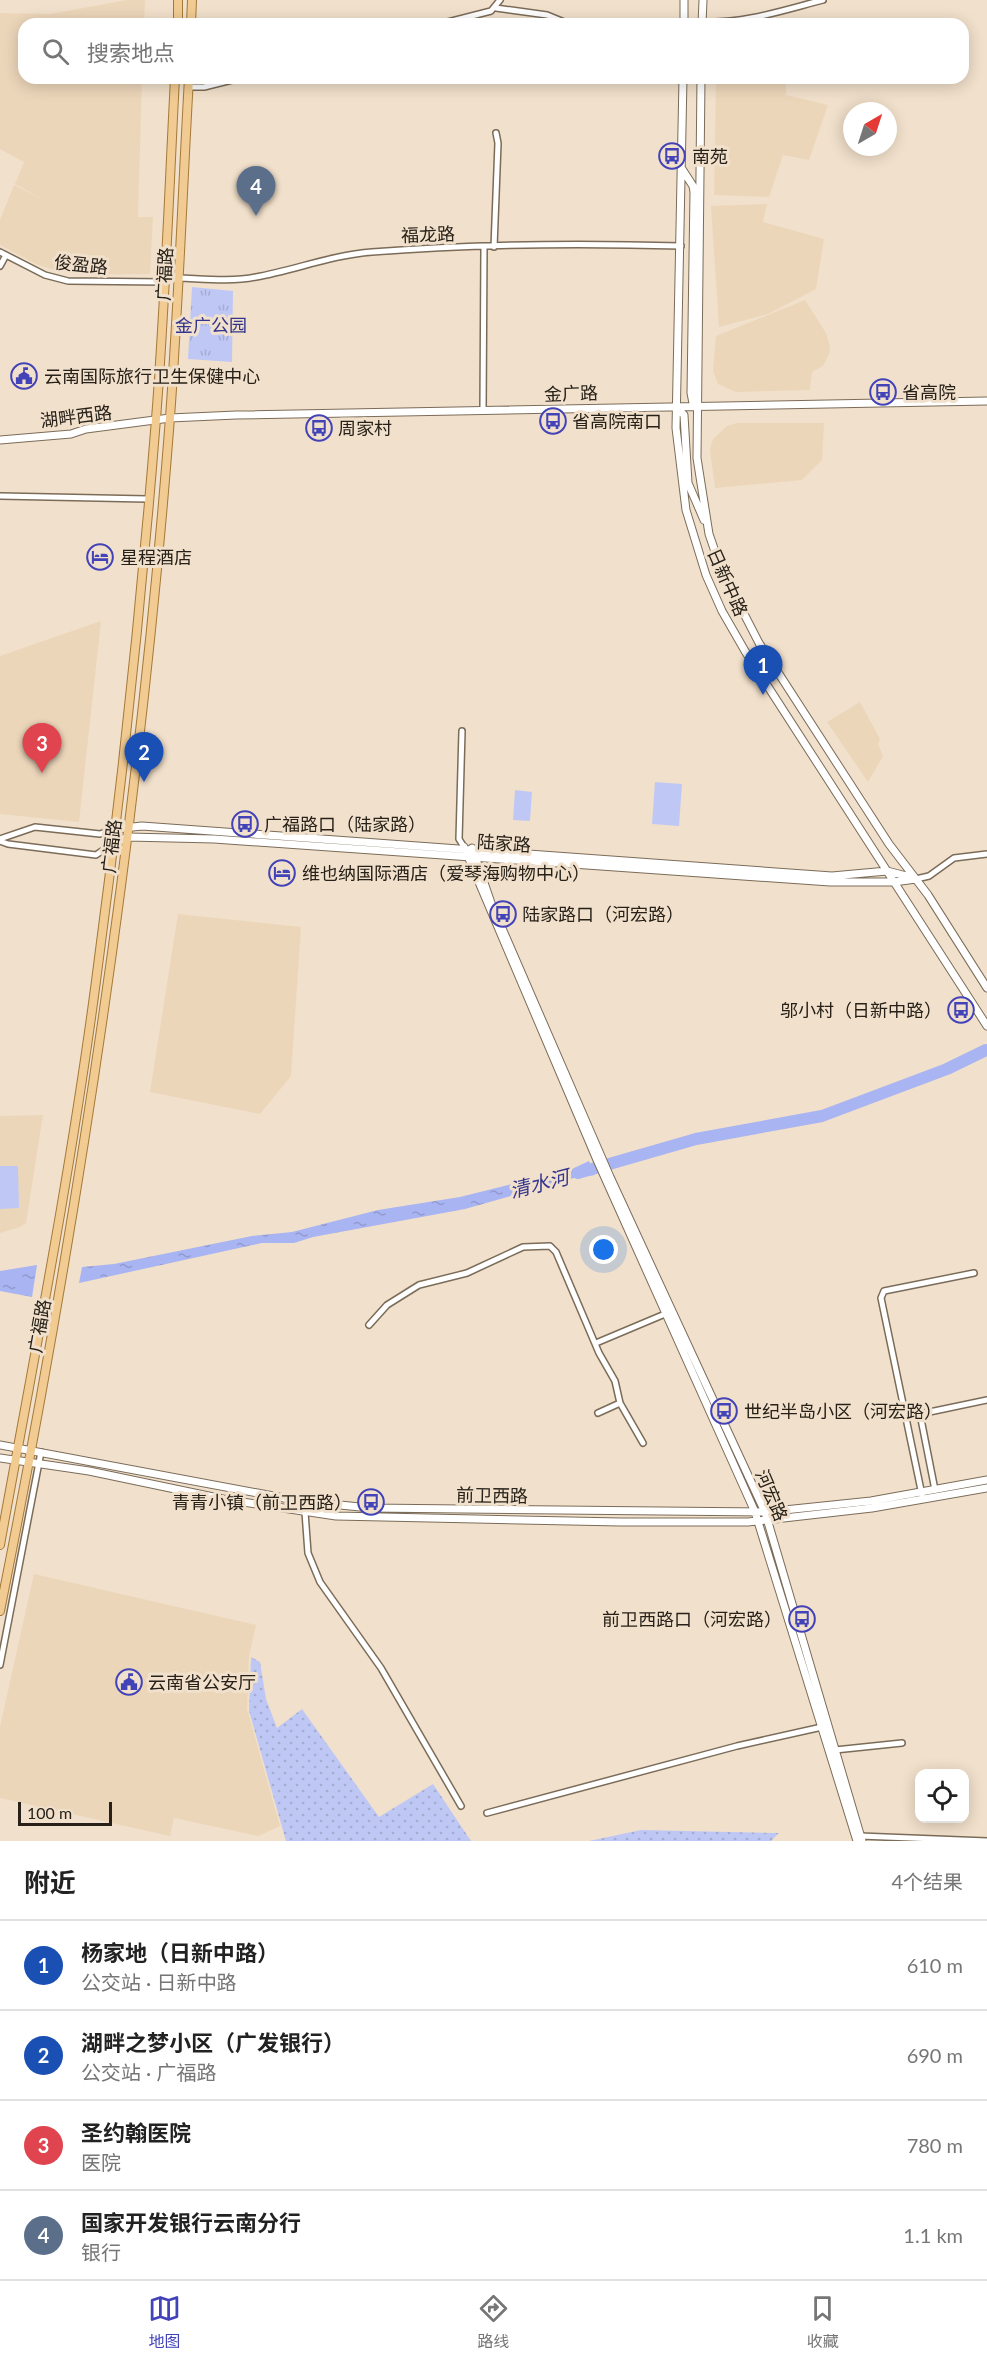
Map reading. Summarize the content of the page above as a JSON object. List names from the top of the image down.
{
  "streets": {
    "main road": [
      "广福路",
      "金广路",
      "湖畔西路",
      "日新中路",
      "陆家路",
      "前卫西路",
      "河宏路"
    ],
    "street": ["福龙路", "俊盈路"]
  },
  "crossings": [
    ["福龙路", "广福路"],
    ["福龙路", "日新中路"],
    ["俊盈路", "广福路"],
    ["广福路", "金广路"],
    ["广福路", "湖畔西路"],
    ["广福路", "陆家路"],
    ["广福路", "前卫西路"],
    ["金广路", "湖畔西路"],
    ["金广路", "日新中路"],
    ["日新中路", "陆家路"],
    ["前卫西路", "河宏路"]
  ],
  "water": ["清水河"],
  "parks": ["金广公园"],
  "places": {
    "bus stop": [
      "南苑",
      "省高院",
      "省高院南口",
      "周家村",
      "广福路口（陆家路）",
      "陆家路口（河宏路）",
      "邬小村（日新中路）",
      "世纪半岛小区（河宏路）",
      "青青小镇（前卫西路）",
      "前卫西路口（河宏路）"
    ],
    "public building": ["云南国际旅行卫生保健中心", "云南省公安厅"],
    "hotel": ["星程酒店", "维也纳国际酒店（爱琴海购物中心）"]
  },
  "scale_bar": "100 m",
  "north": "top right",
  "page": {
    "search": "搜索地点",
    "pins": [
      "4",
      "1",
      "3",
      "2"
    ],
    "scale": "100 m",
    "heading": ["附近", "4个结果"],
    "list": [
      {
        "mark": "1",
        "name": "杨家地（日新中路）",
        "note": "公交站 · 日新中路",
        "value": "610 m"
      },
      {
        "mark": "2",
        "name": "湖畔之梦小区（广发银行）",
        "note": "公交站 · 广福路",
        "value": "690 m"
      },
      {
        "mark": "3",
        "name": "圣约翰医院",
        "note": "医院",
        "value": "780 m"
      },
      {
        "mark": "4",
        "name": "国家开发银行云南分行",
        "note": "银行",
        "value": "1.1 km"
      }
    ],
    "nav": ["地图", "路线", "收藏"]
  }
}
